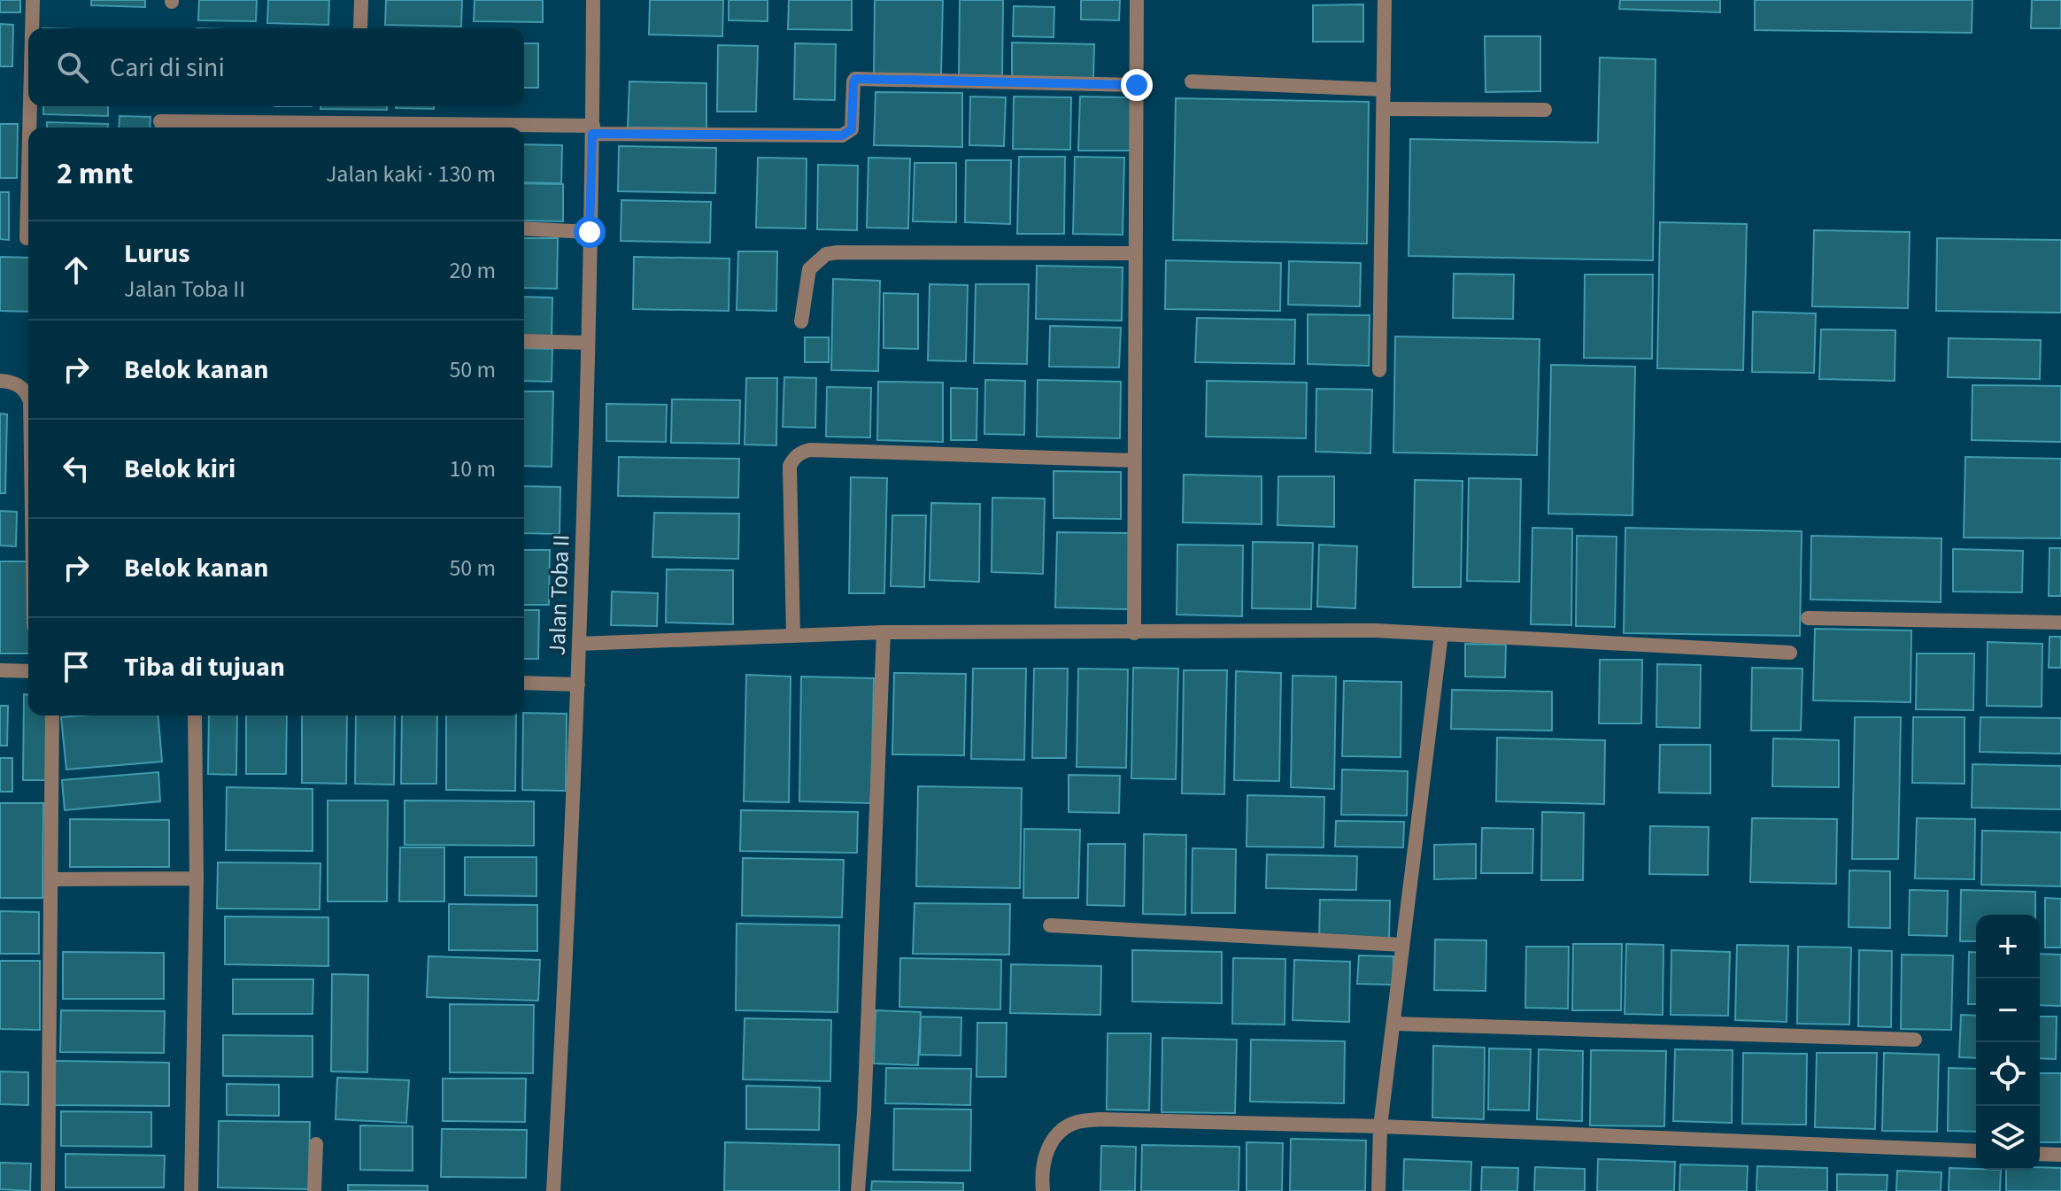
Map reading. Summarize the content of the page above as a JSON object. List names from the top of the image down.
{
  "streets": {
    "street": ["Jalan Toba II"]
  },
  "page": {
    "search": "Cari di sini",
    "heading": ["2 mnt", "Jalan kaki · 130 m"],
    "list": [
      ["Lurus", "Jalan Toba II", "20 m"],
      ["Belok kanan", "50 m"],
      ["Belok kiri", "10 m"],
      ["Belok kanan", "50 m"],
      "Tiba di tujuan"
    ],
    "map_buttons": ["+", "−"]
  }
}
